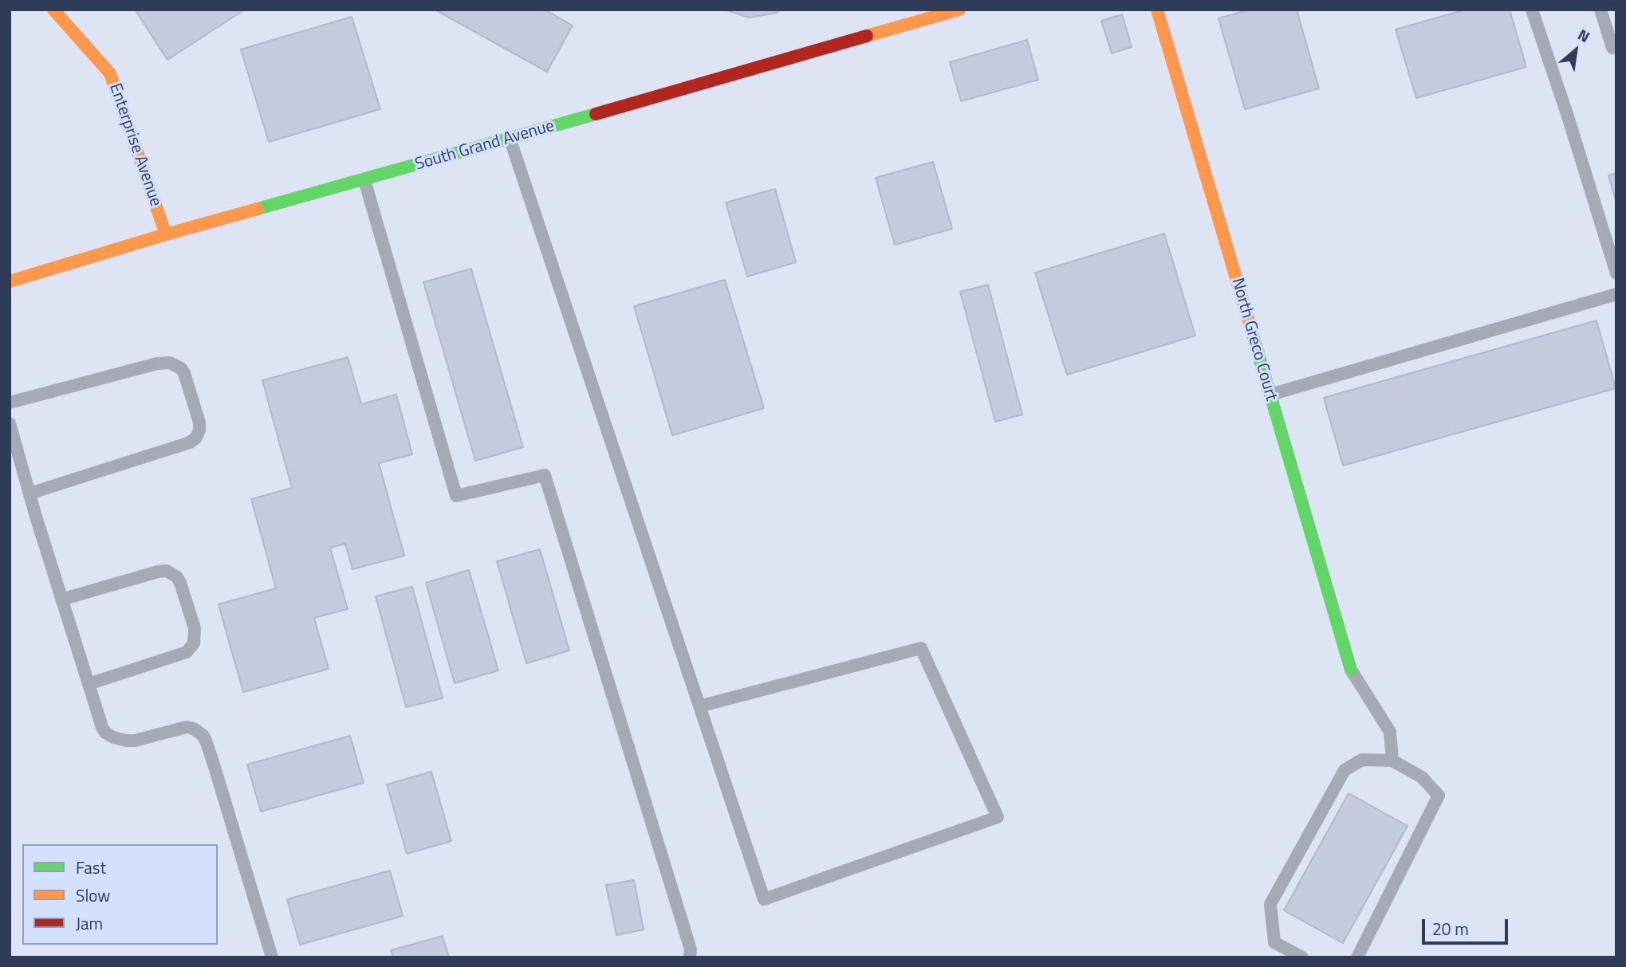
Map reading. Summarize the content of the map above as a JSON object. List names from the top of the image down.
{
  "streets": {
    "street": ["Enterprise Avenue", "South Grand Avenue", "North Greco Court"]
  },
  "crossings": [
    ["Enterprise Avenue", "South Grand Avenue"]
  ],
  "legend": ["Fast", "Slow", "Jam"],
  "scale_bar": "20 m",
  "north": "top right"
}
